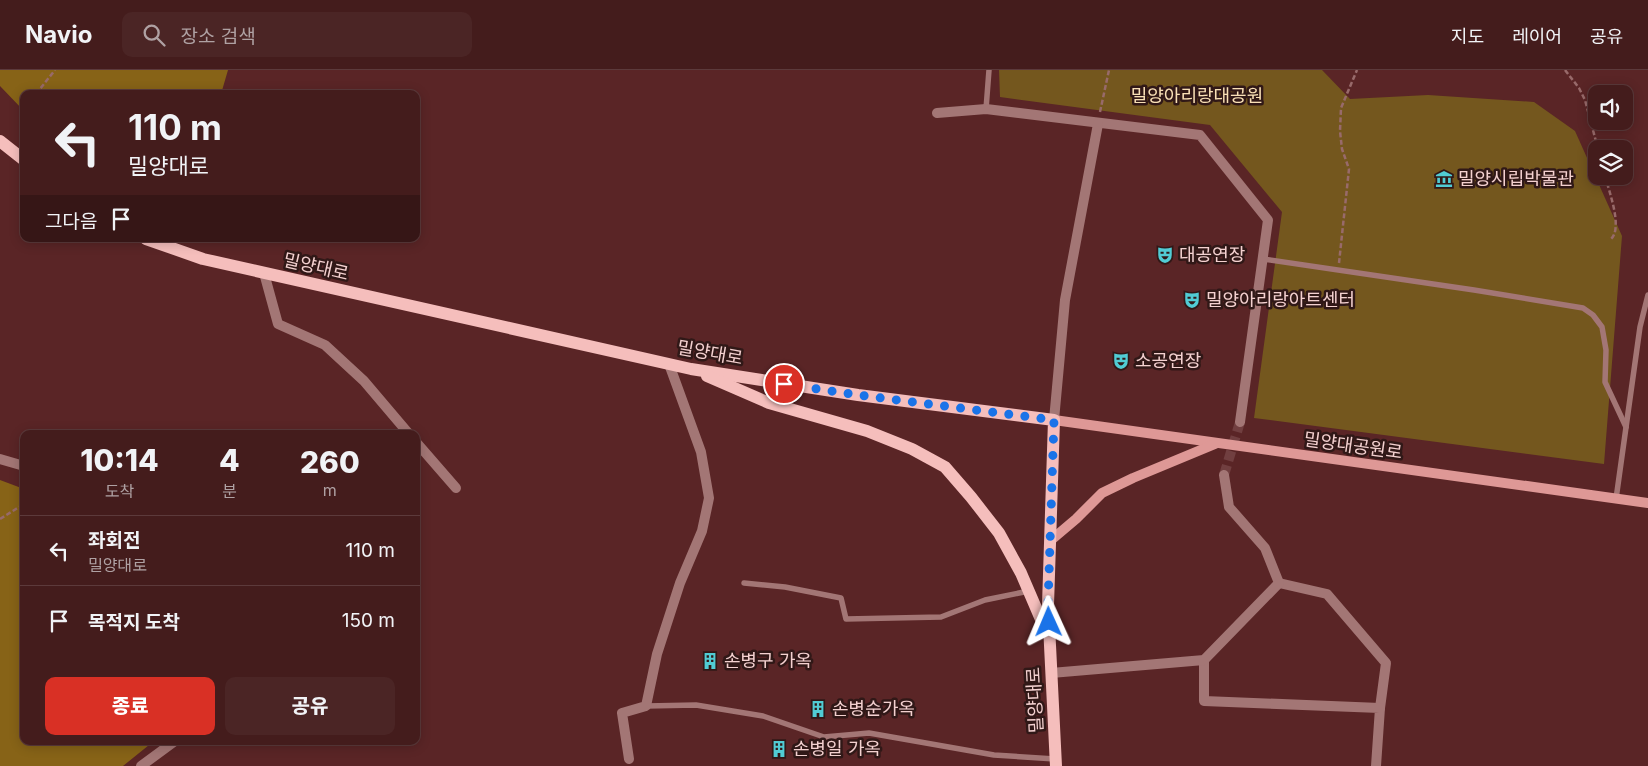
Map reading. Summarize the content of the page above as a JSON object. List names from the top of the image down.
{
  "streets": {
    "main road": ["밀양대로", "밀양대공원로"]
  },
  "crossings": [
    ["밀양대로", "밀양대공원로"]
  ],
  "parks": ["밀양아리랑대공원"],
  "places": {
    "museum": ["밀양시립박물관"],
    "theatre": ["대공연장", "밀양아리랑아트센터", "소공연장"],
    "building": ["손병구 가옥", "손병순가옥", "손병일 가옥"]
  },
  "page": {
    "header": "Navio",
    "search": "장소 검색",
    "nav": ["지도", "레이어", "공유"],
    "turn": ["110 m", "밀양대로"],
    "then": "그다음",
    "eta": [
      "10:14",
      "도착",
      "4",
      "분",
      "260",
      "m"
    ],
    "list": [
      {
        "name": "좌회전",
        "note": "밀양대로",
        "value": "110 m"
      },
      {
        "name": "목적지 도착",
        "value": "150 m"
      }
    ],
    "buttons": ["종료", "공유"]
  }
}
